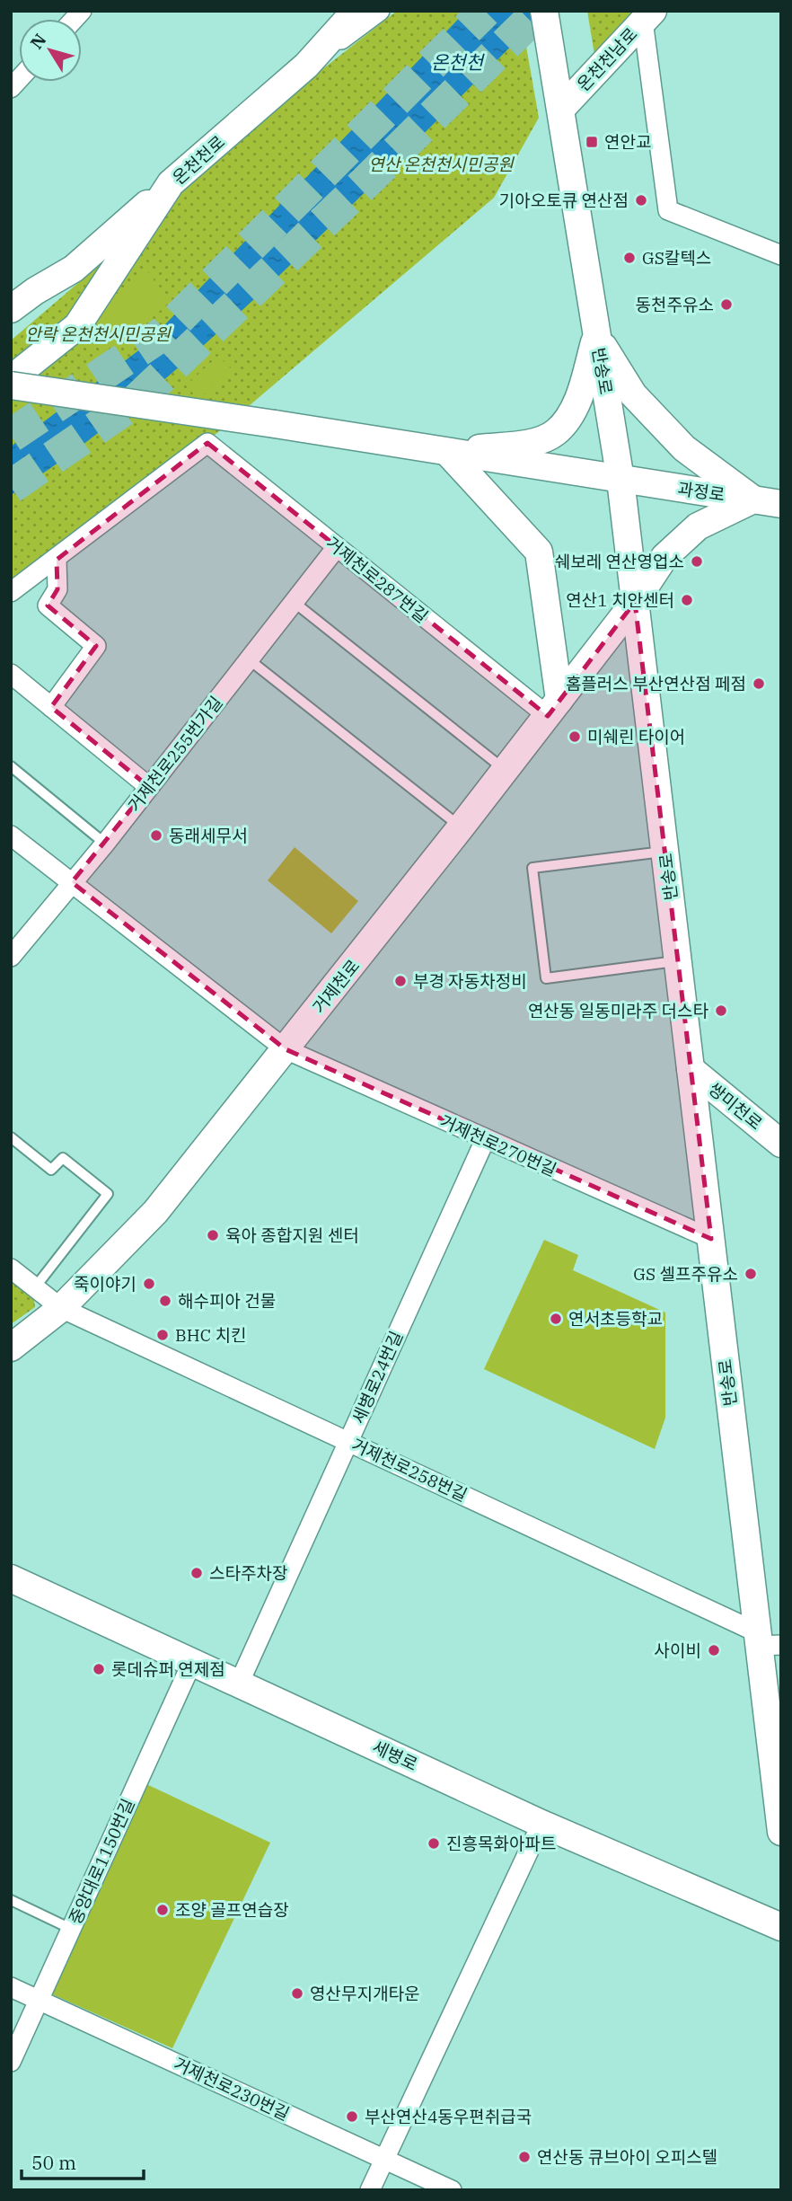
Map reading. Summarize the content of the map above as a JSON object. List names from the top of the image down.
{
  "streets": {
    "main road": [
      "온천천남로",
      "온천천로",
      "반송로",
      "과정로",
      "거제천로",
      "쌍미천로",
      "세병로"
    ],
    "street": [
      "거제천로287번길",
      "거제천로255번가길",
      "거제천로270번길",
      "세병로24번길",
      "거제천로258번길",
      "중앙대로1150번길",
      "거제천로230번길"
    ]
  },
  "crossings": [
    ["온천천남로", "반송로"],
    ["반송로", "과정로"],
    ["반송로", "거제천로"],
    ["반송로", "쌍미천로"],
    ["반송로", "거제천로270번길"],
    ["반송로", "거제천로258번길"],
    ["과정로", "거제천로"],
    ["거제천로287번길", "거제천로255번가길"],
    ["거제천로287번길", "거제천로"],
    ["거제천로255번가길", "거제천로270번길"],
    ["거제천로", "거제천로270번길"],
    ["거제천로", "거제천로258번길"],
    ["거제천로270번길", "세병로24번길"],
    ["세병로24번길", "거제천로258번길"],
    ["세병로24번길", "세병로"],
    ["세병로", "중앙대로1150번길"],
    ["중앙대로1150번길", "거제천로230번길"]
  ],
  "water": ["온천천"],
  "parks": ["연산 온천천시민공원", "안락 온천천시민공원"],
  "places": {
    "transit": ["연안교"],
    "other": [
      "기아오토큐 연산점",
      "GS칼텍스",
      "동천주유소",
      "쉐보레 연산영업소",
      "연산1 치안센터",
      "홈플러스 부산연산점 페점",
      "미쉐린 타이어",
      "동래세무서",
      "부경 자동차정비",
      "연산동 일동미라주 더스타",
      "육아 종합지원 센터",
      "GS 셀프주유소",
      "죽이야기",
      "해수피아 건물",
      "연서초등학교",
      "BHC 치킨",
      "스타주차장",
      "사이비",
      "롯데슈퍼 연제점",
      "진흥목화아파트",
      "조양 골프연습장",
      "영산무지개타운",
      "부산연산4동우편취급국",
      "연산동 큐브아이 오피스텔"
    ]
  },
  "scale_bar": "50 m",
  "north": "top left"
}
